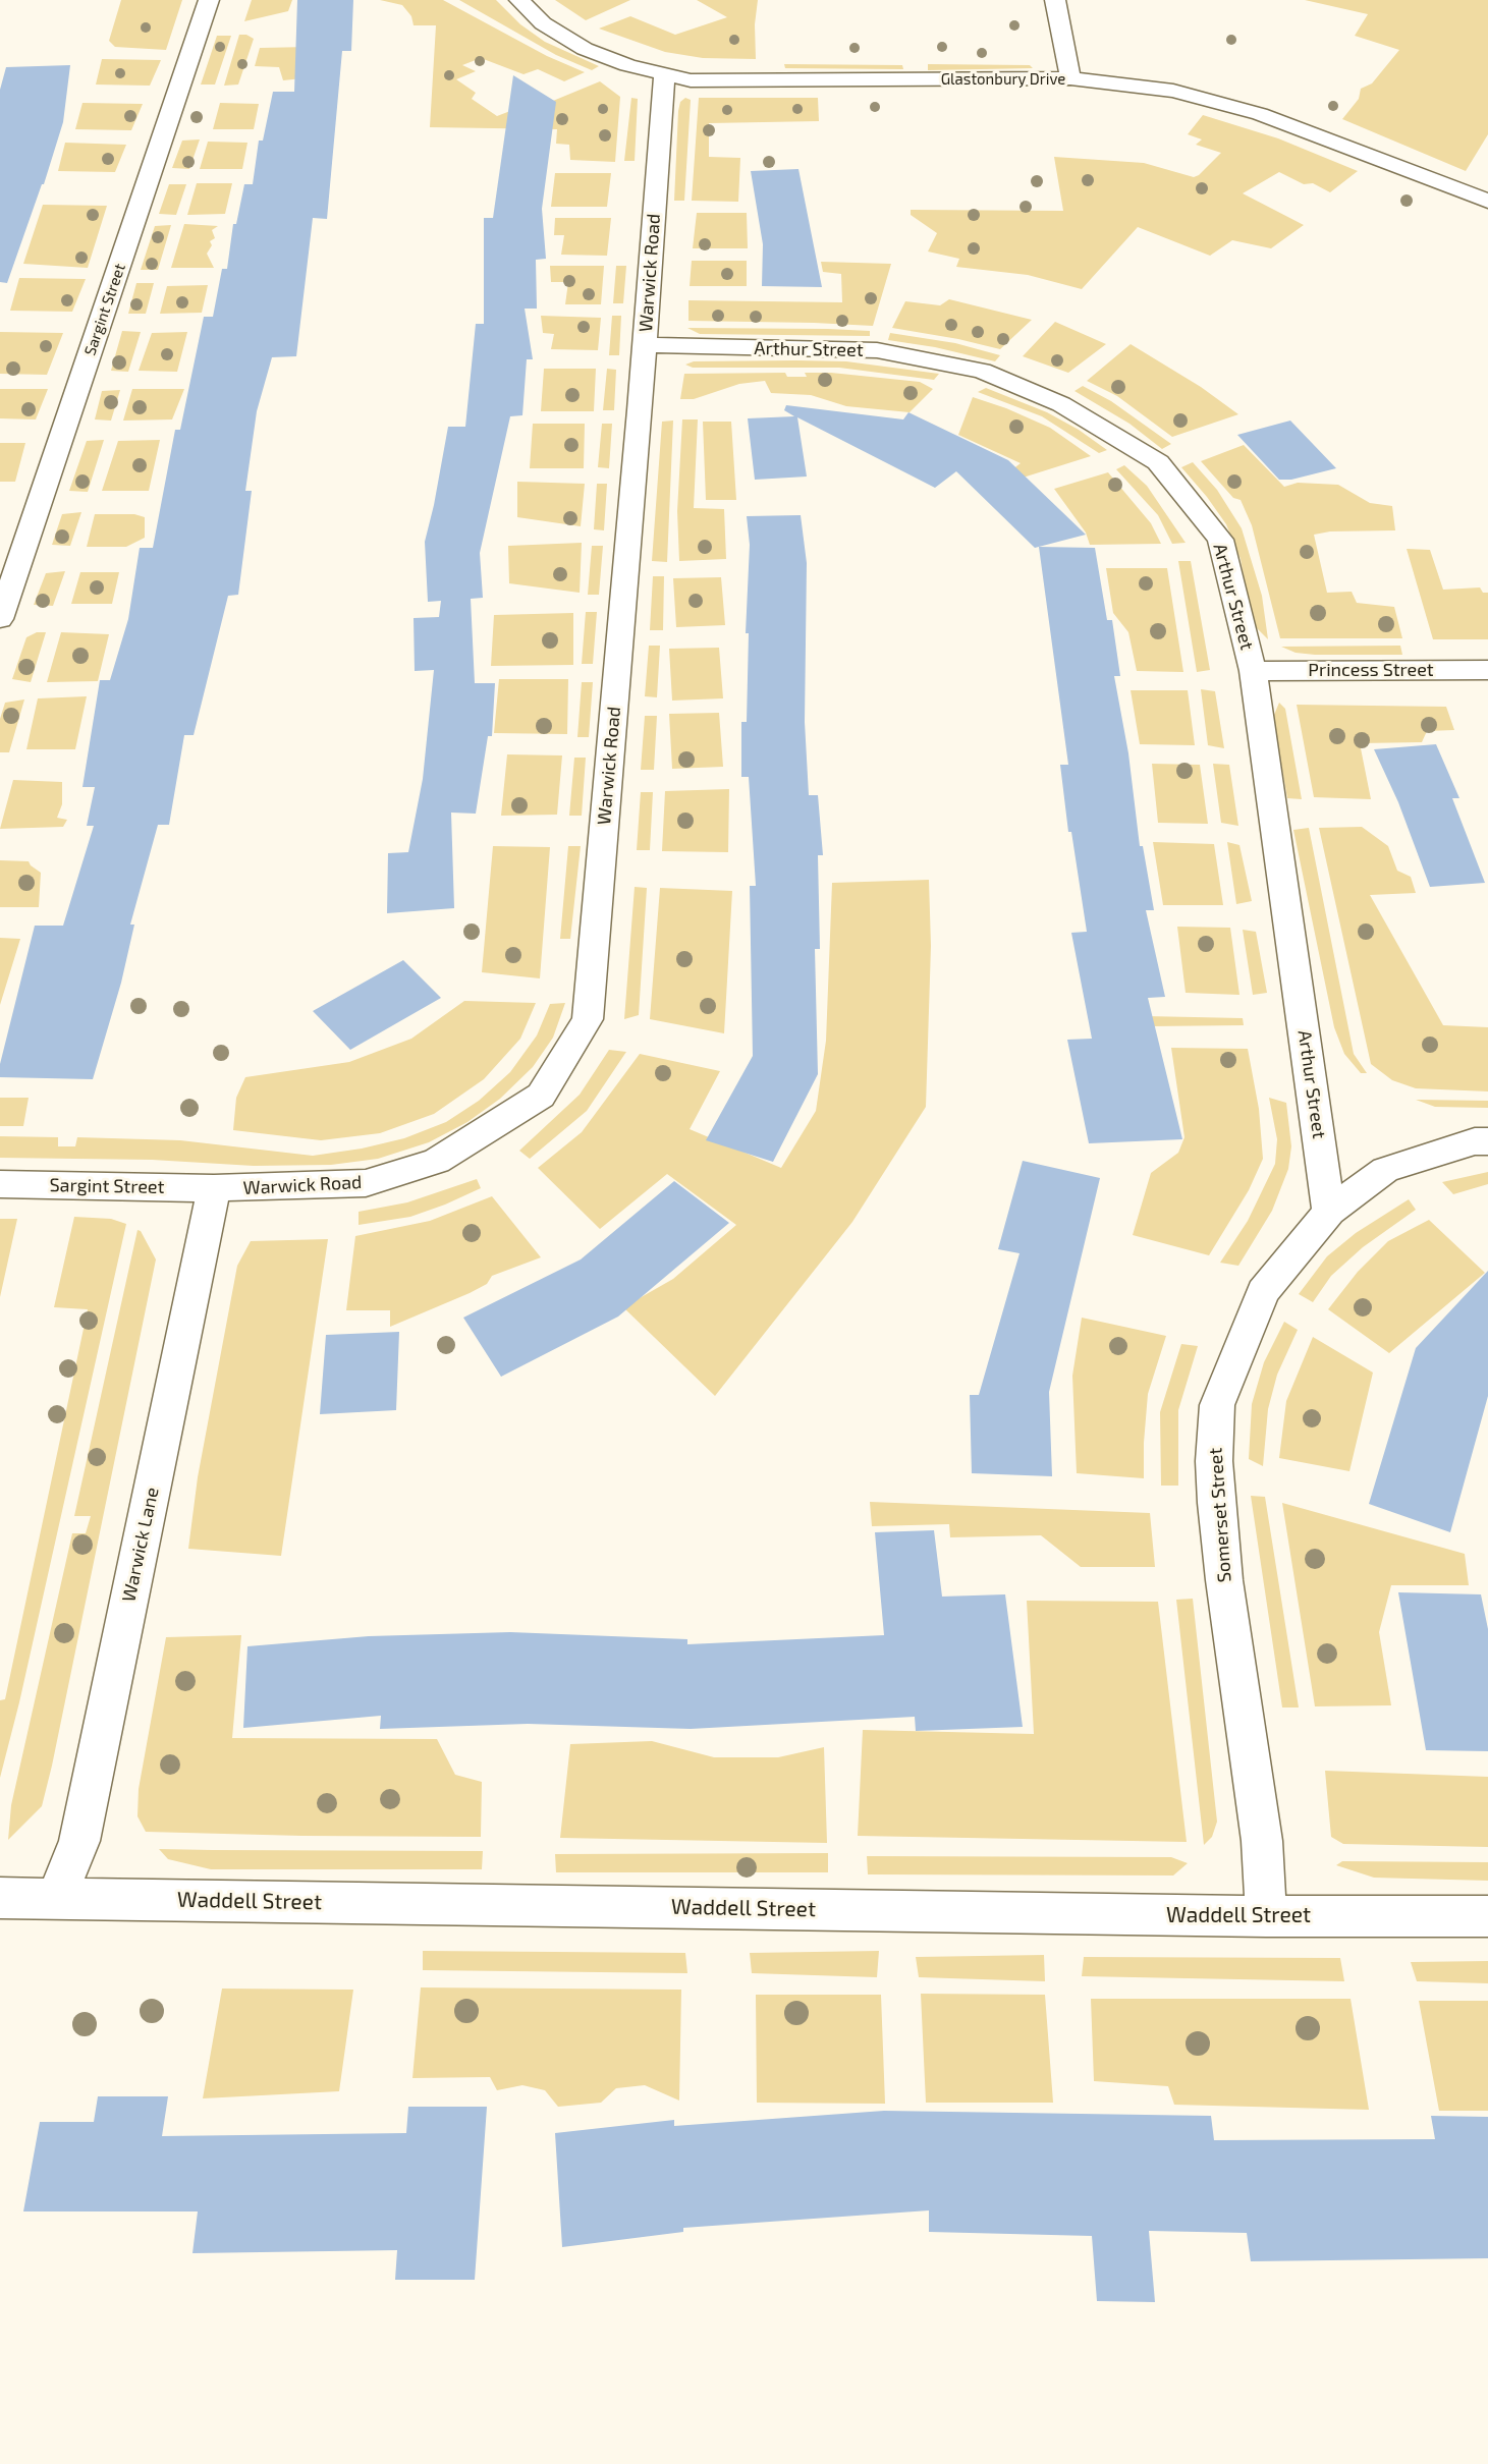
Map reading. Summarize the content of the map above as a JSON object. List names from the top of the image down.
{
  "streets": {
    "street": [
      "Glastonbury Drive",
      "Warwick Road",
      "Sargint Street",
      "Arthur Street",
      "Princess Street",
      "Somerset Street",
      "Warwick Lane",
      "Waddell Street"
    ]
  },
  "crossings": [
    ["Glastonbury Drive", "Warwick Road"],
    ["Warwick Road", "Sargint Street"],
    ["Warwick Road", "Arthur Street"],
    ["Warwick Road", "Warwick Lane"],
    ["Sargint Street", "Warwick Lane"],
    ["Arthur Street", "Princess Street"],
    ["Arthur Street", "Somerset Street"],
    ["Somerset Street", "Waddell Street"],
    ["Warwick Lane", "Waddell Street"]
  ]
}
